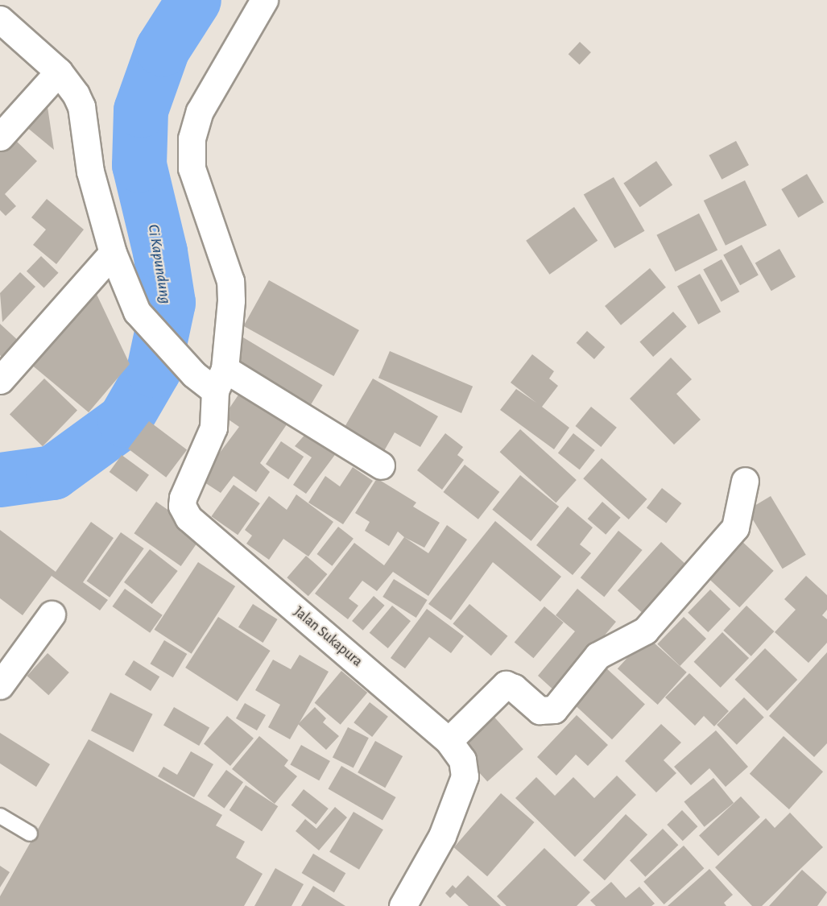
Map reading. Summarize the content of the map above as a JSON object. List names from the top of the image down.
{
  "streets": {
    "street": ["Jalan Sukapura"]
  },
  "water": ["Ci Kapundung"]
}
